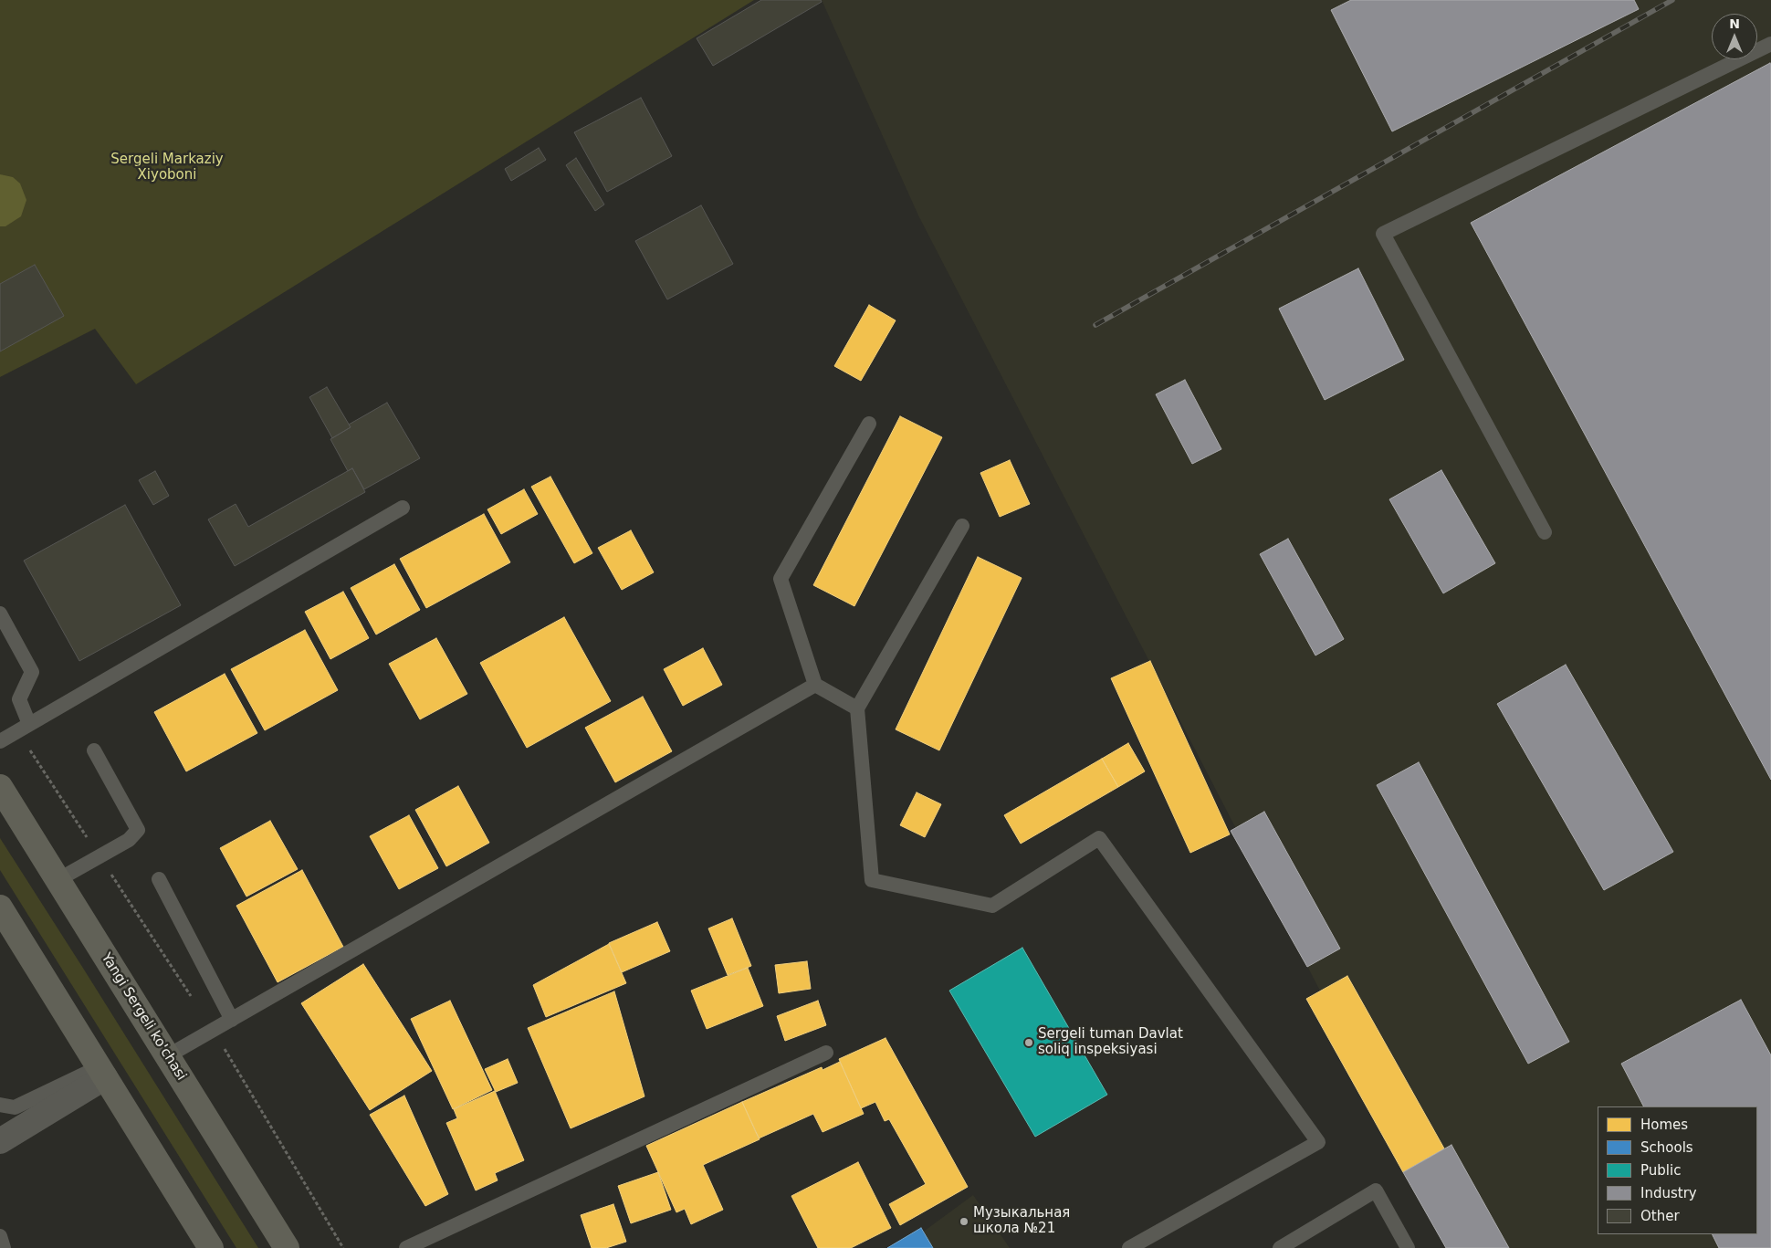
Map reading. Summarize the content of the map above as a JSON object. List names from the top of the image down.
{
  "streets": {
    "main road": ["Yangi Sergeli ko'chasi"]
  },
  "parks": ["Sergeli Markaziy Xiyoboni"],
  "places": ["Sergeli tuman Davlat soliq inspeksiyasi", "Музыкальная школа №21"],
  "legend": [
    "Homes",
    "Schools",
    "Public",
    "Industry",
    "Other"
  ],
  "north": "top"
}
